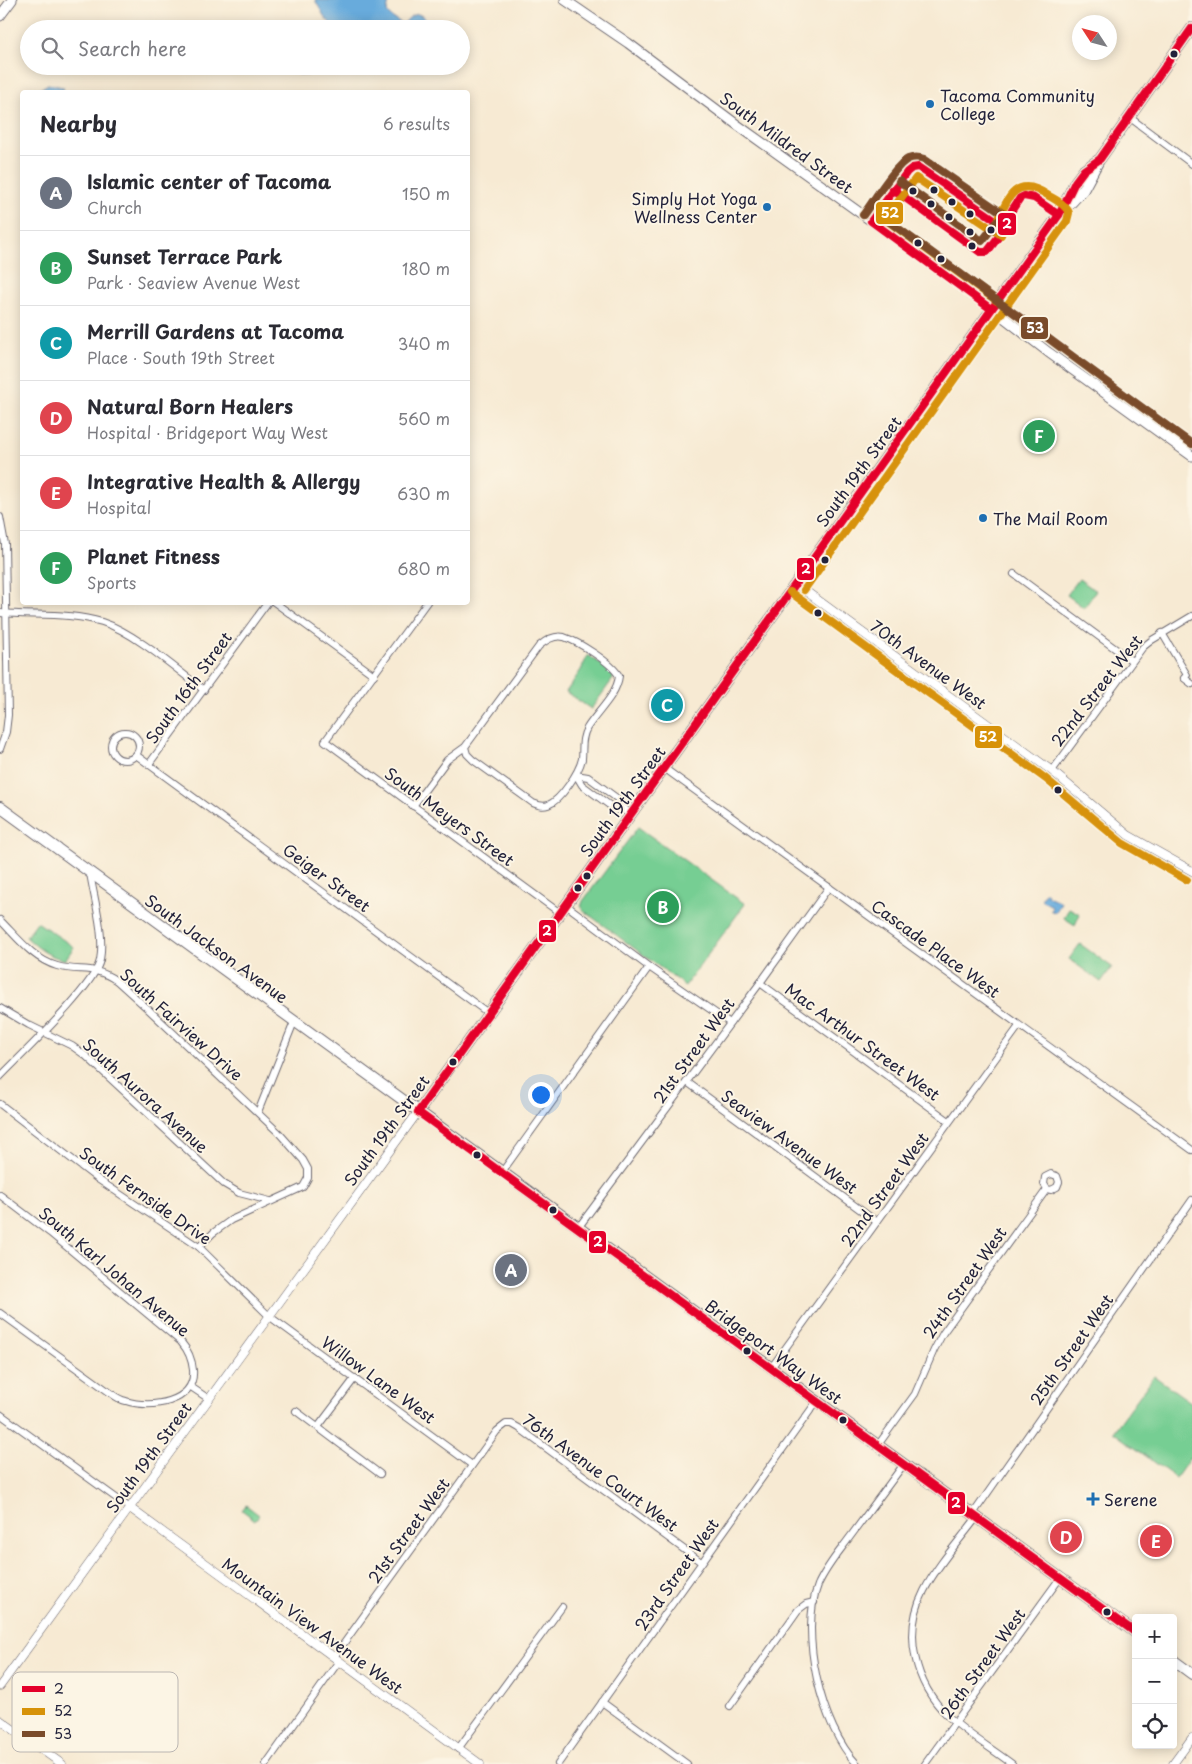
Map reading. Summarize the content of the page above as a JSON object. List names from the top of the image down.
{
  "streets": {
    "main road": [
      "South Mildred Street",
      "South 19th Street",
      "South Jackson Avenue",
      "Bridgeport Way West"
    ],
    "street": [
      "70th Avenue West",
      "South 16th Street",
      "22nd Street West",
      "South Meyers Street",
      "Geiger Street",
      "Cascade Place West",
      "South Fairview Drive",
      "Mac Arthur Street West",
      "21st Street West",
      "South Aurora Avenue",
      "Seaview Avenue West",
      "South Fernside Drive",
      "South Karl Johan Avenue",
      "24th Street West",
      "25th Street West",
      "Willow Lane West",
      "76th Avenue Court West",
      "23rd Street West",
      "Mountain View Avenue West",
      "26th Street West"
    ]
  },
  "crossings": [
    ["South Mildred Street", "South 19th Street"],
    ["South 19th Street", "70th Avenue West"],
    ["South 19th Street", "South Meyers Street"],
    ["South 19th Street", "Geiger Street"],
    ["South 19th Street", "South Jackson Avenue"],
    ["South 19th Street", "Cascade Place West"],
    ["South 19th Street", "South Fernside Drive"],
    ["South 19th Street", "Bridgeport Way West"],
    ["South 19th Street", "Willow Lane West"],
    ["South 19th Street", "Mountain View Avenue West"],
    ["70th Avenue West", "22nd Street West"],
    ["South 16th Street", "Geiger Street"],
    ["22nd Street West", "Cascade Place West"],
    ["22nd Street West", "Mac Arthur Street West"],
    ["22nd Street West", "Seaview Avenue West"],
    ["22nd Street West", "Bridgeport Way West"],
    ["South Jackson Avenue", "Bridgeport Way West"],
    ["Cascade Place West", "21st Street West"],
    ["South Fairview Drive", "South Aurora Avenue"],
    ["Mac Arthur Street West", "21st Street West"],
    ["21st Street West", "Seaview Avenue West"],
    ["21st Street West", "Bridgeport Way West"],
    ["21st Street West", "Willow Lane West"],
    ["21st Street West", "76th Avenue Court West"],
    ["21st Street West", "Mountain View Avenue West"],
    ["South Fernside Drive", "Willow Lane West"],
    ["24th Street West", "Bridgeport Way West"],
    ["25th Street West", "Bridgeport Way West"],
    ["25th Street West", "26th Street West"],
    ["Bridgeport Way West", "23rd Street West"],
    ["Bridgeport Way West", "26th Street West"],
    ["76th Avenue Court West", "23rd Street West"]
  ],
  "places": {
    "other": ["Tacoma Community College", "Simply Hot Yoga Wellness Center", "The Mail Room"],
    "health": ["Serene"]
  },
  "lines": ["transit line 2", "transit line 53", "transit line 52"],
  "legend": ["2", "52", "53"],
  "north": "top left",
  "page": {
    "search": "Search here",
    "heading": ["Nearby", "6 results"],
    "list": [
      {
        "mark": "A",
        "name": "Islamic center of Tacoma",
        "note": "Church",
        "value": "150 m"
      },
      {
        "mark": "B",
        "name": "Sunset Terrace Park",
        "note": "Park · Seaview Avenue West",
        "value": "180 m"
      },
      {
        "mark": "C",
        "name": "Merrill Gardens at Tacoma",
        "note": "Place · South 19th Street",
        "value": "340 m"
      },
      {
        "mark": "D",
        "name": "Natural Born Healers",
        "note": "Hospital · Bridgeport Way West",
        "value": "560 m"
      },
      {
        "mark": "E",
        "name": "Integrative Health & Allergy",
        "note": "Hospital",
        "value": "630 m"
      },
      {
        "mark": "F",
        "name": "Planet Fitness",
        "note": "Sports",
        "value": "680 m"
      }
    ],
    "pins": [
      "F",
      "C",
      "B",
      "A",
      "D",
      "E"
    ],
    "map_buttons": ["+", "−"]
  }
}
